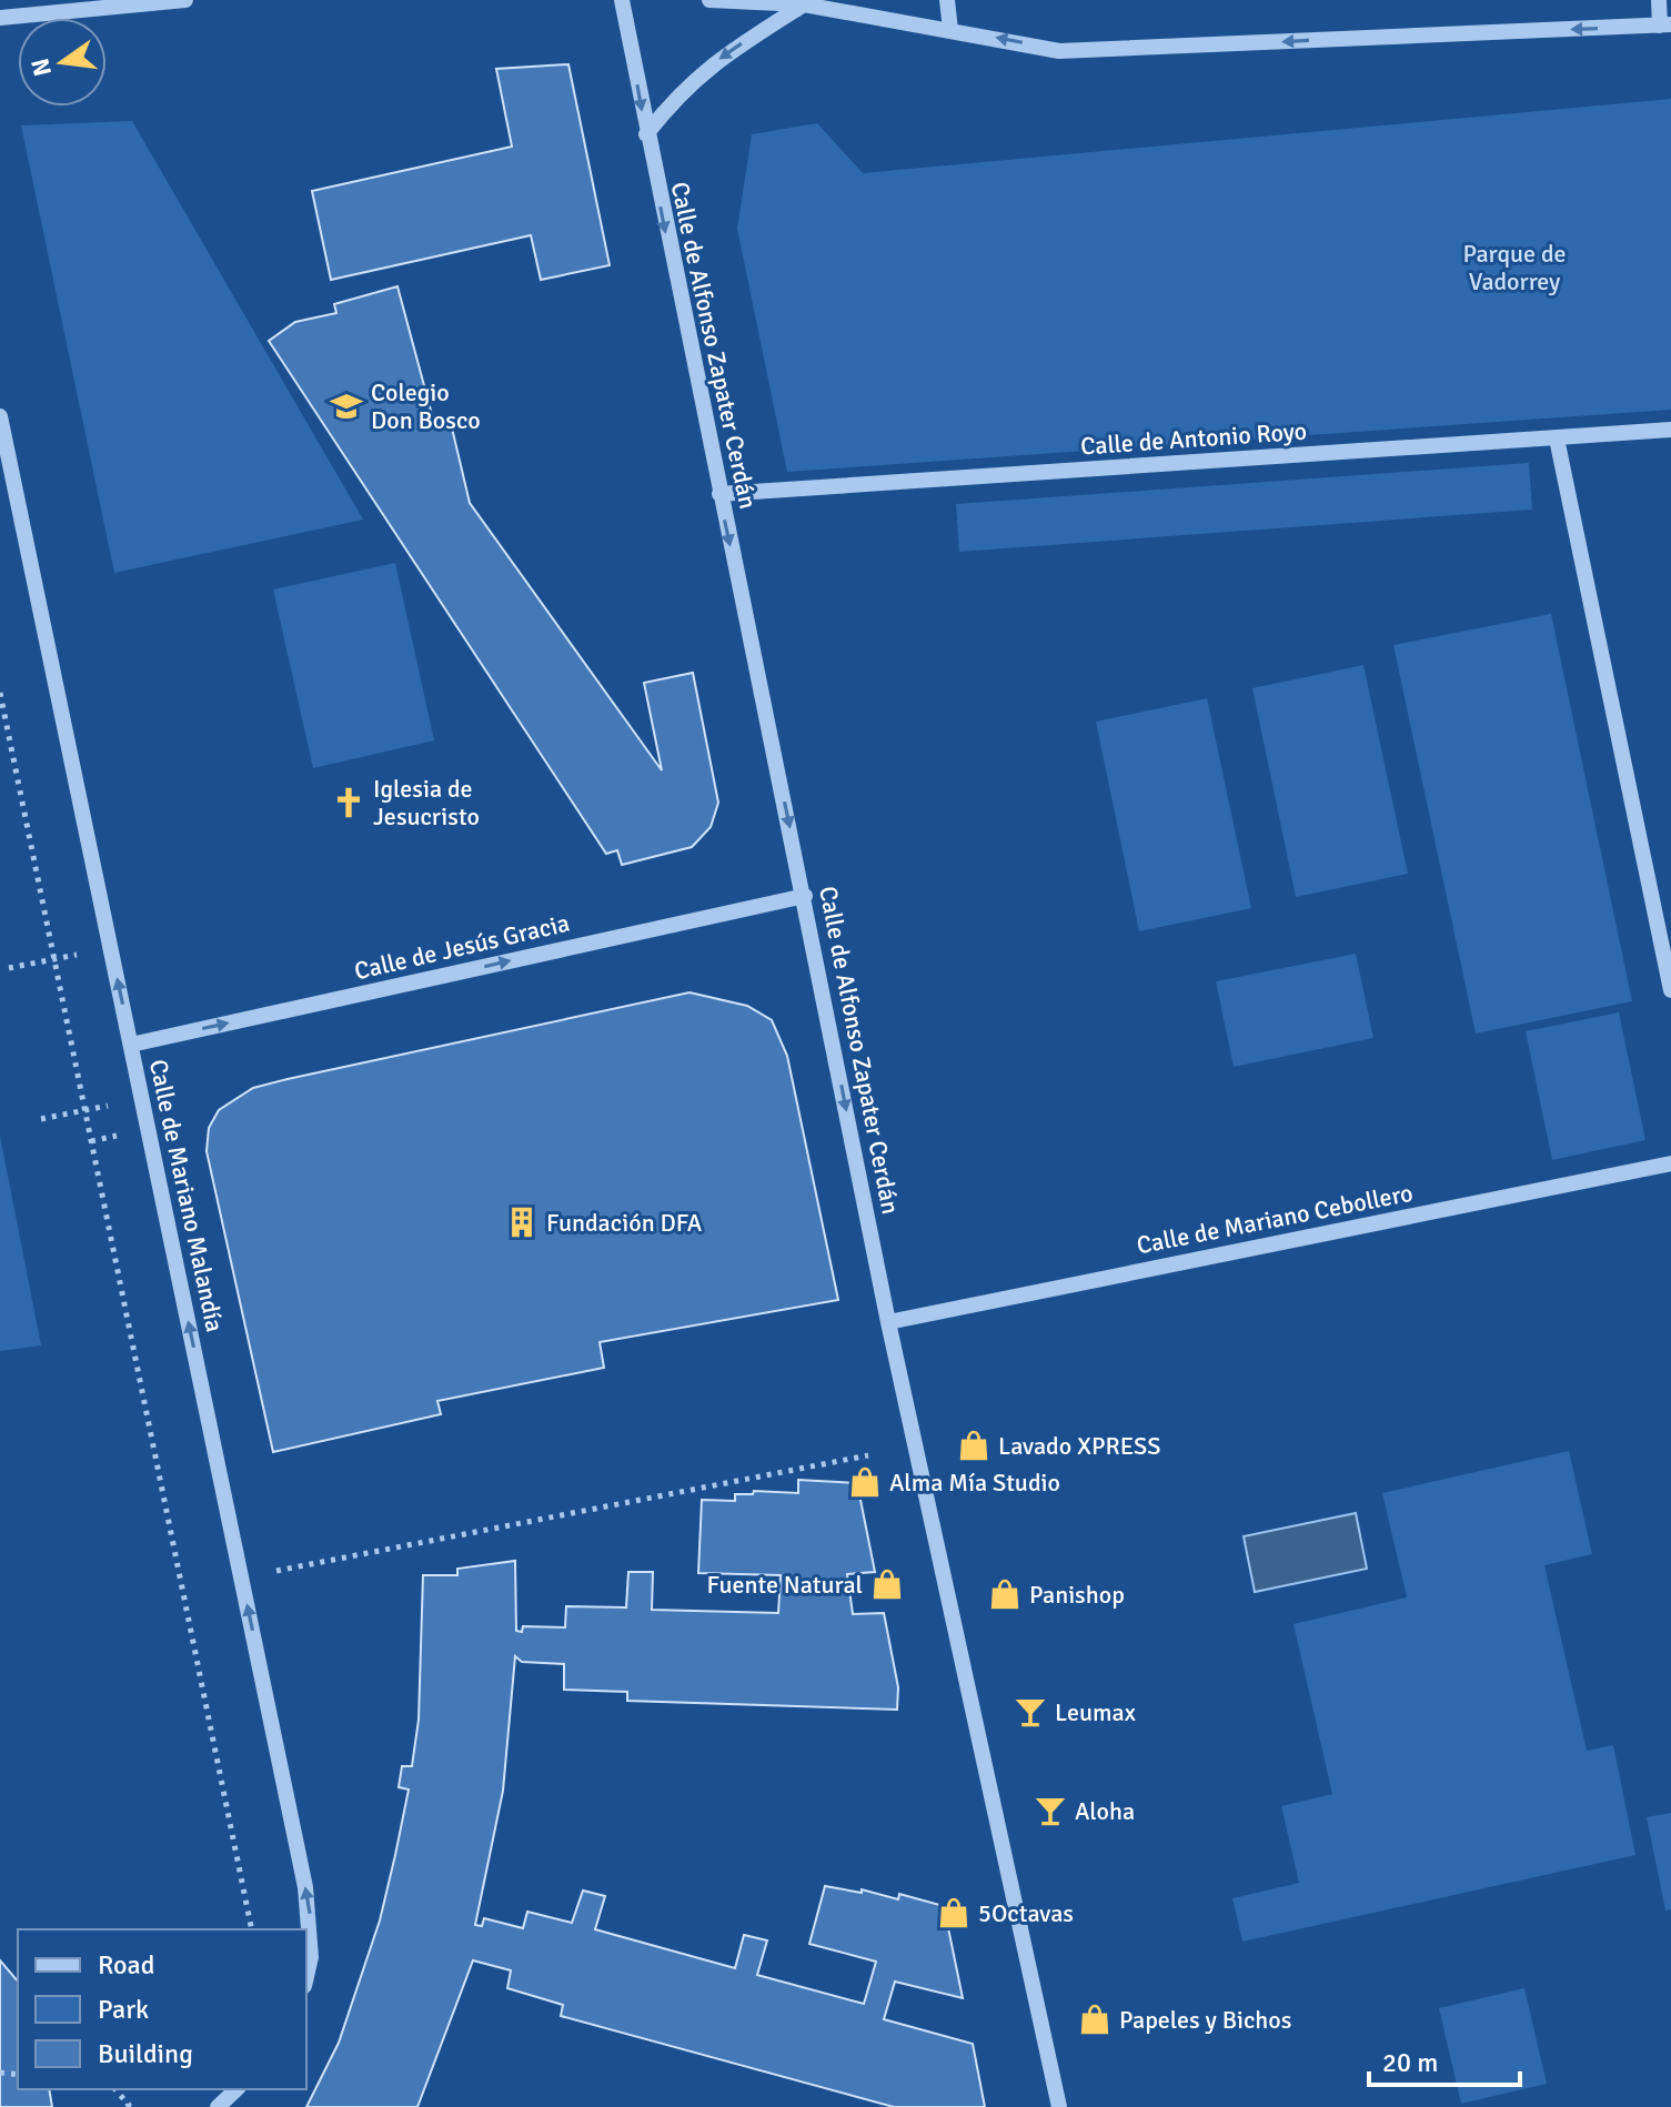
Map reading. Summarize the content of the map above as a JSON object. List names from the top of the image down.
{
  "streets": {
    "street": [
      "Calle de Alfonso Zapater Cerdán",
      "Calle de Antonio Royo",
      "Calle de Jesús Gracia",
      "Calle de Mariano Malandía",
      "Calle de Mariano Cebollero"
    ]
  },
  "crossings": [
    ["Calle de Alfonso Zapater Cerdán", "Calle de Antonio Royo"],
    ["Calle de Alfonso Zapater Cerdán", "Calle de Jesús Gracia"],
    ["Calle de Alfonso Zapater Cerdán", "Calle de Mariano Cebollero"],
    ["Calle de Jesús Gracia", "Calle de Mariano Malandía"]
  ],
  "one_way": ["Calle de Alfonso Zapater Cerdán", "Calle de Jesús Gracia", "Calle de Mariano Malandía"],
  "parks": ["Parque de Vadorrey"],
  "places": {
    "school or university": ["Colegio Don Bosco"],
    "church": ["Iglesia de Jesucristo"],
    "building": ["Fundación DFA"],
    "shop": [
      "Lavado XPRESS",
      "Alma Mía Studio",
      "Fuente Natural",
      "Panishop",
      "5Octavas",
      "Papeles y Bichos"
    ],
    "bar": ["Leumax", "Aloha"]
  },
  "legend": ["Road", "Park", "Building"],
  "scale_bar": "20 m",
  "north": "left"
}
